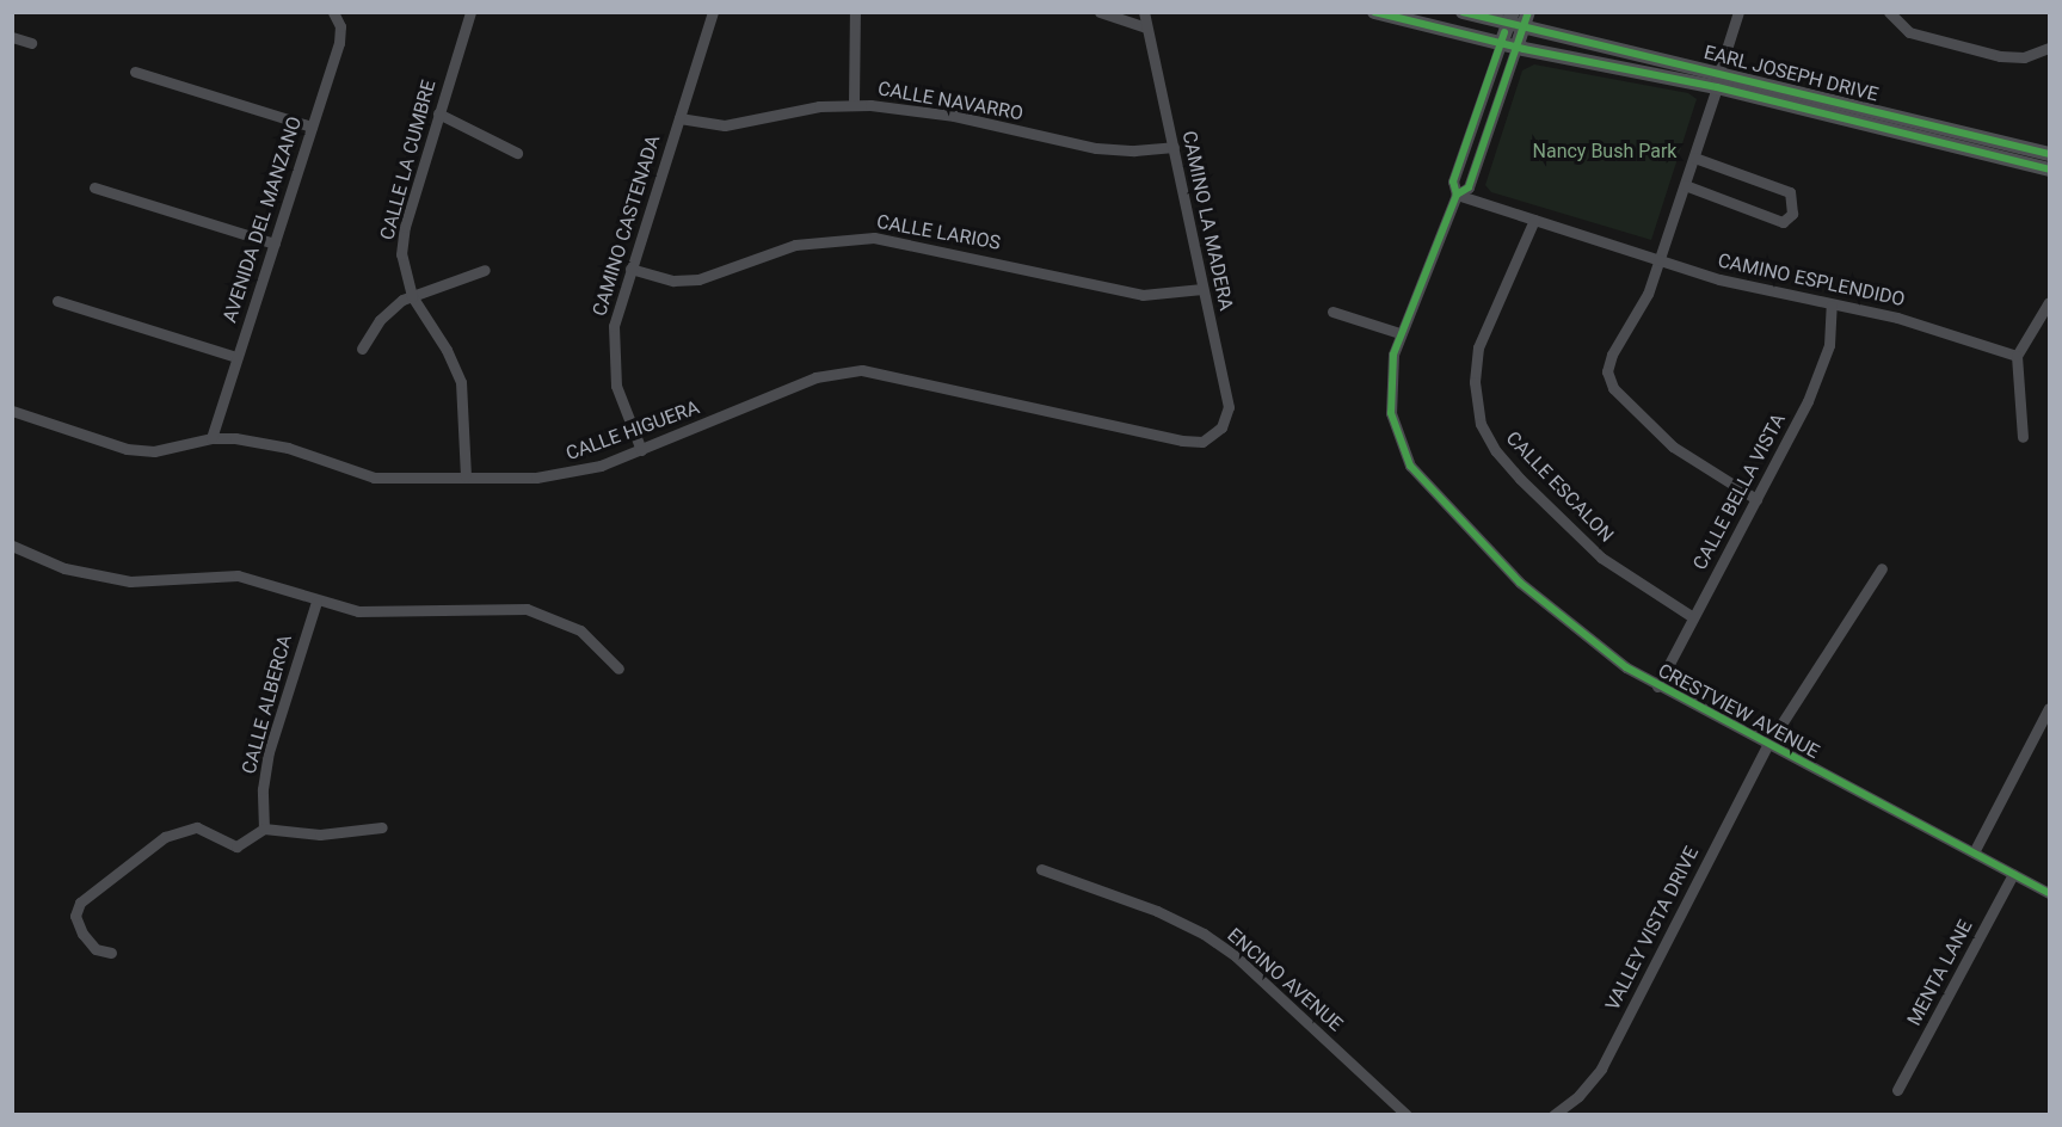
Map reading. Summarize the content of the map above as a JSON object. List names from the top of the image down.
{
  "streets": {
    "main road": ["EARL JOSEPH DRIVE"],
    "street": [
      "CALLE NAVARRO",
      "CALLE LA CUMBRE",
      "AVENIDA DEL MANZANO",
      "CAMINO LA MADERA",
      "CAMINO CASTENADA",
      "CALLE LARIOS",
      "CAMINO ESPLENDIDO",
      "CALLE HIGUERA",
      "CALLE ESCALON",
      "CALLE BELLA VISTA",
      "CALLE ALBERCA",
      "CRESTVIEW AVENUE",
      "VALLEY VISTA DRIVE",
      "MENTA LANE",
      "ENCINO AVENUE"
    ]
  },
  "crossings": [
    ["EARL JOSEPH DRIVE", "CRESTVIEW AVENUE"],
    ["CALLE NAVARRO", "CAMINO LA MADERA"],
    ["CALLE NAVARRO", "CAMINO CASTENADA"],
    ["CALLE LA CUMBRE", "CALLE HIGUERA"],
    ["AVENIDA DEL MANZANO", "CALLE HIGUERA"],
    ["CAMINO LA MADERA", "CALLE LARIOS"],
    ["CAMINO LA MADERA", "CALLE HIGUERA"],
    ["CAMINO CASTENADA", "CALLE LARIOS"],
    ["CAMINO CASTENADA", "CALLE HIGUERA"],
    ["CAMINO ESPLENDIDO", "CALLE ESCALON"],
    ["CAMINO ESPLENDIDO", "CALLE BELLA VISTA"],
    ["CAMINO ESPLENDIDO", "CRESTVIEW AVENUE"],
    ["CALLE ESCALON", "CALLE BELLA VISTA"],
    ["CALLE BELLA VISTA", "CRESTVIEW AVENUE"],
    ["CRESTVIEW AVENUE", "VALLEY VISTA DRIVE"],
    ["CRESTVIEW AVENUE", "MENTA LANE"]
  ],
  "parks": ["Nancy Bush Park"]
}
